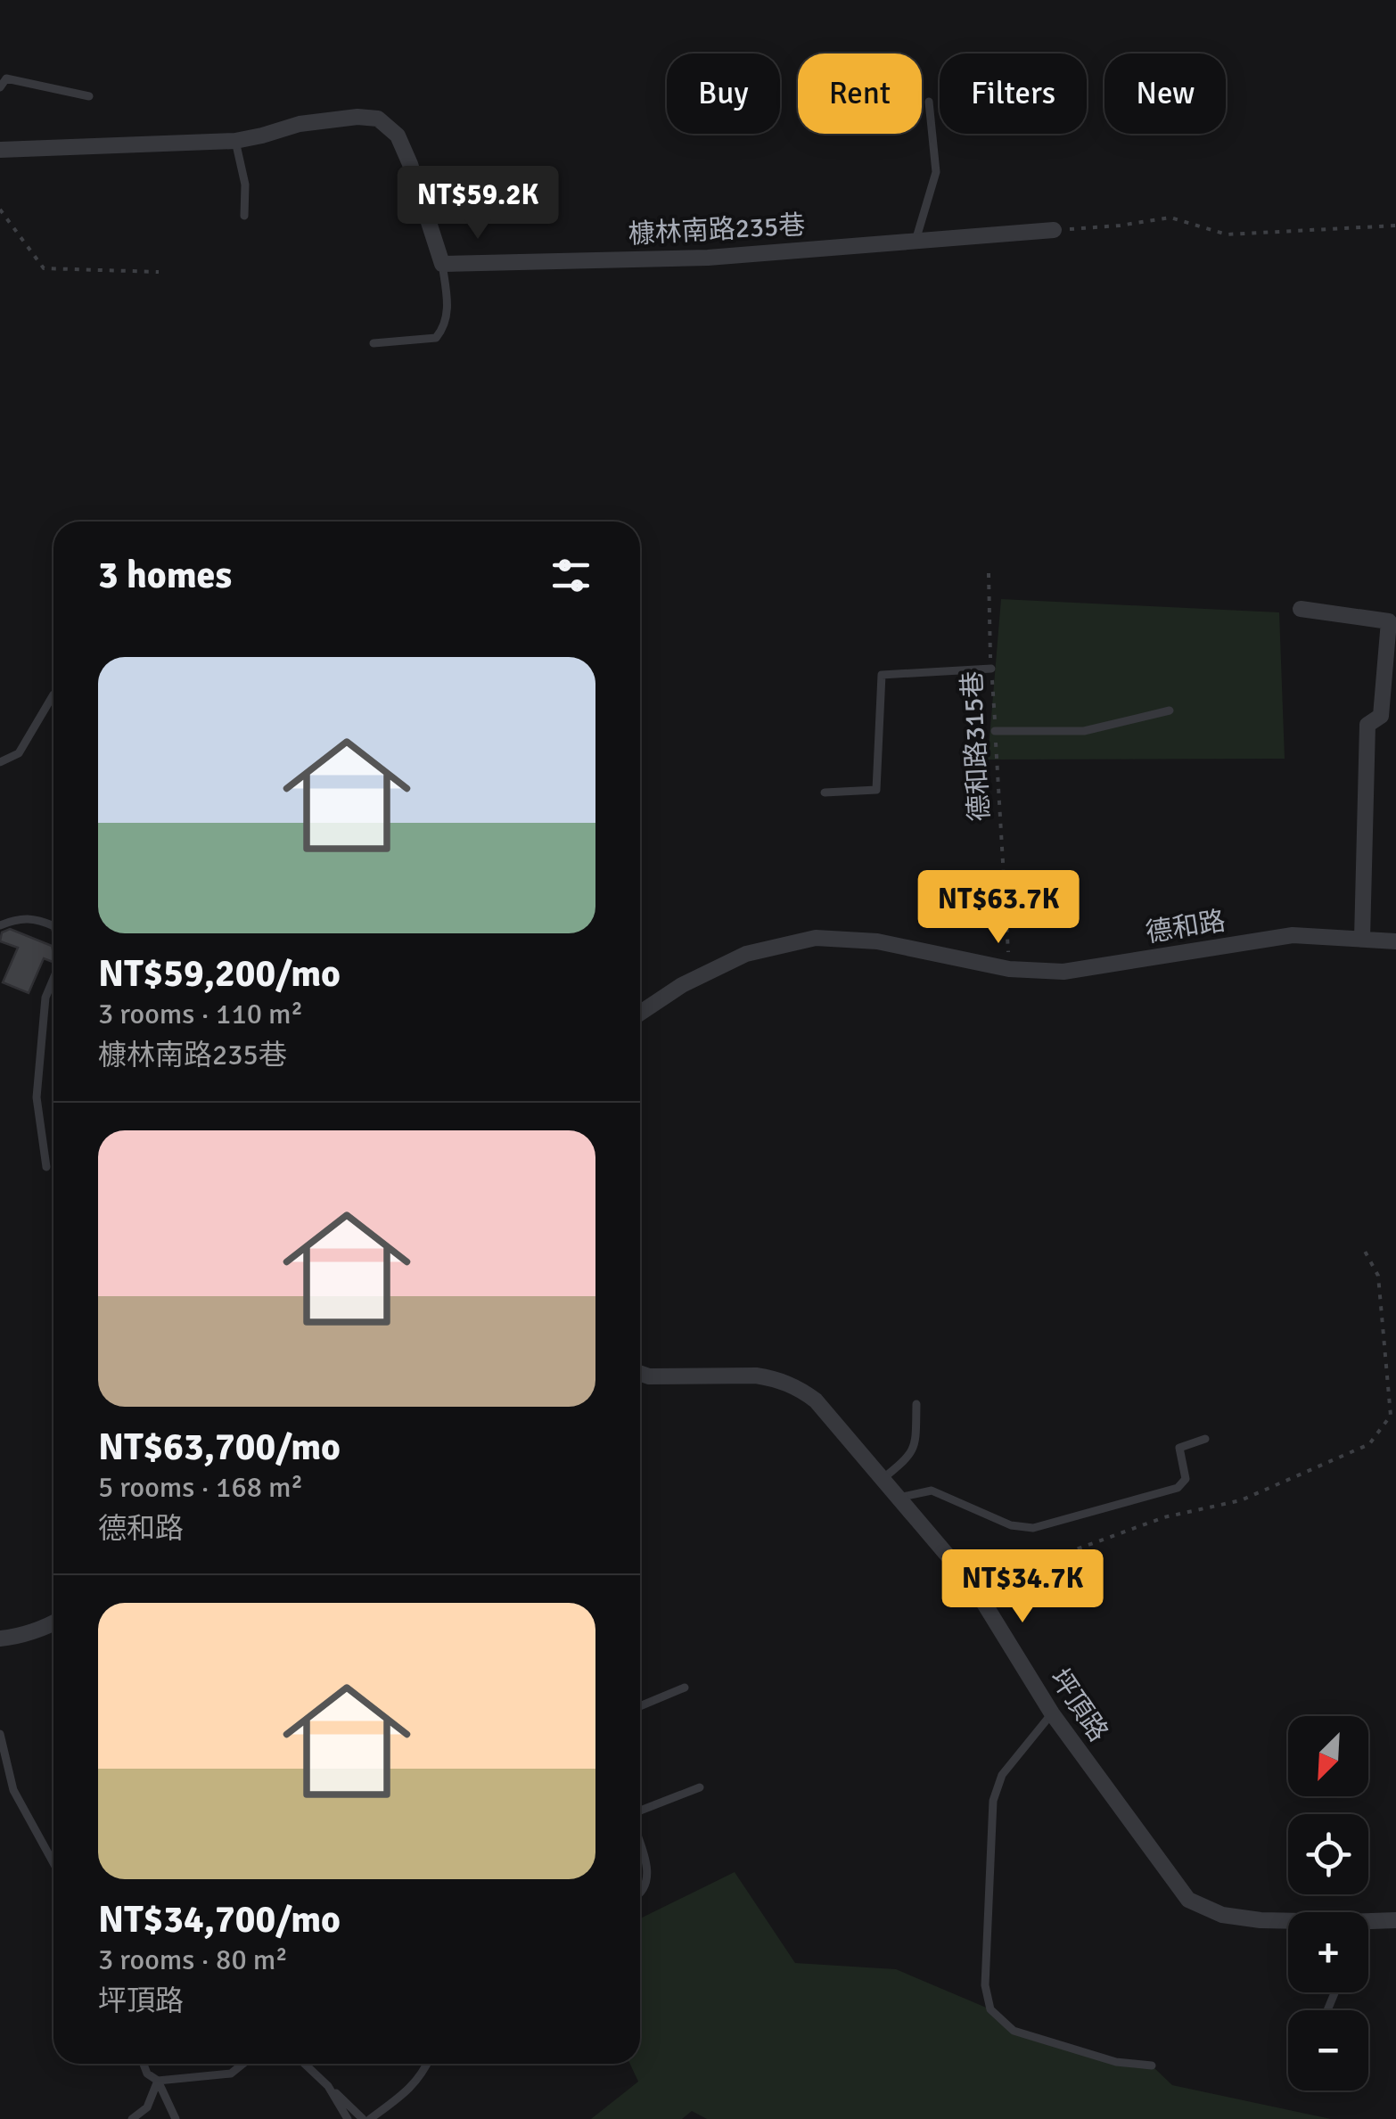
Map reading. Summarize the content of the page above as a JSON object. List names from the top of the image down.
{
  "streets": {
    "street": ["槺林南路235巷", "德和路", "坪頂路"],
    "path": ["德和路315巷"]
  },
  "crossings": [
    ["德和路315巷", "德和路"]
  ],
  "north": "bottom left",
  "page": {
    "chip": [
      "Buy",
      "Rent",
      "Filters",
      "New"
    ],
    "price": ["NT$59.2K", "NT$63.7K", "NT$34.7K"],
    "heading": "3 homes",
    "list": [
      {
        "name": "NT$59,200/mo",
        "note": "3 rooms · 110 m² · 槺林南路235巷"
      },
      {
        "name": "NT$63,700/mo",
        "note": "5 rooms · 168 m² · 德和路"
      },
      {
        "name": "NT$34,700/mo",
        "note": "3 rooms · 80 m² · 坪頂路"
      }
    ],
    "map_buttons": ["+", "−"]
  }
}
